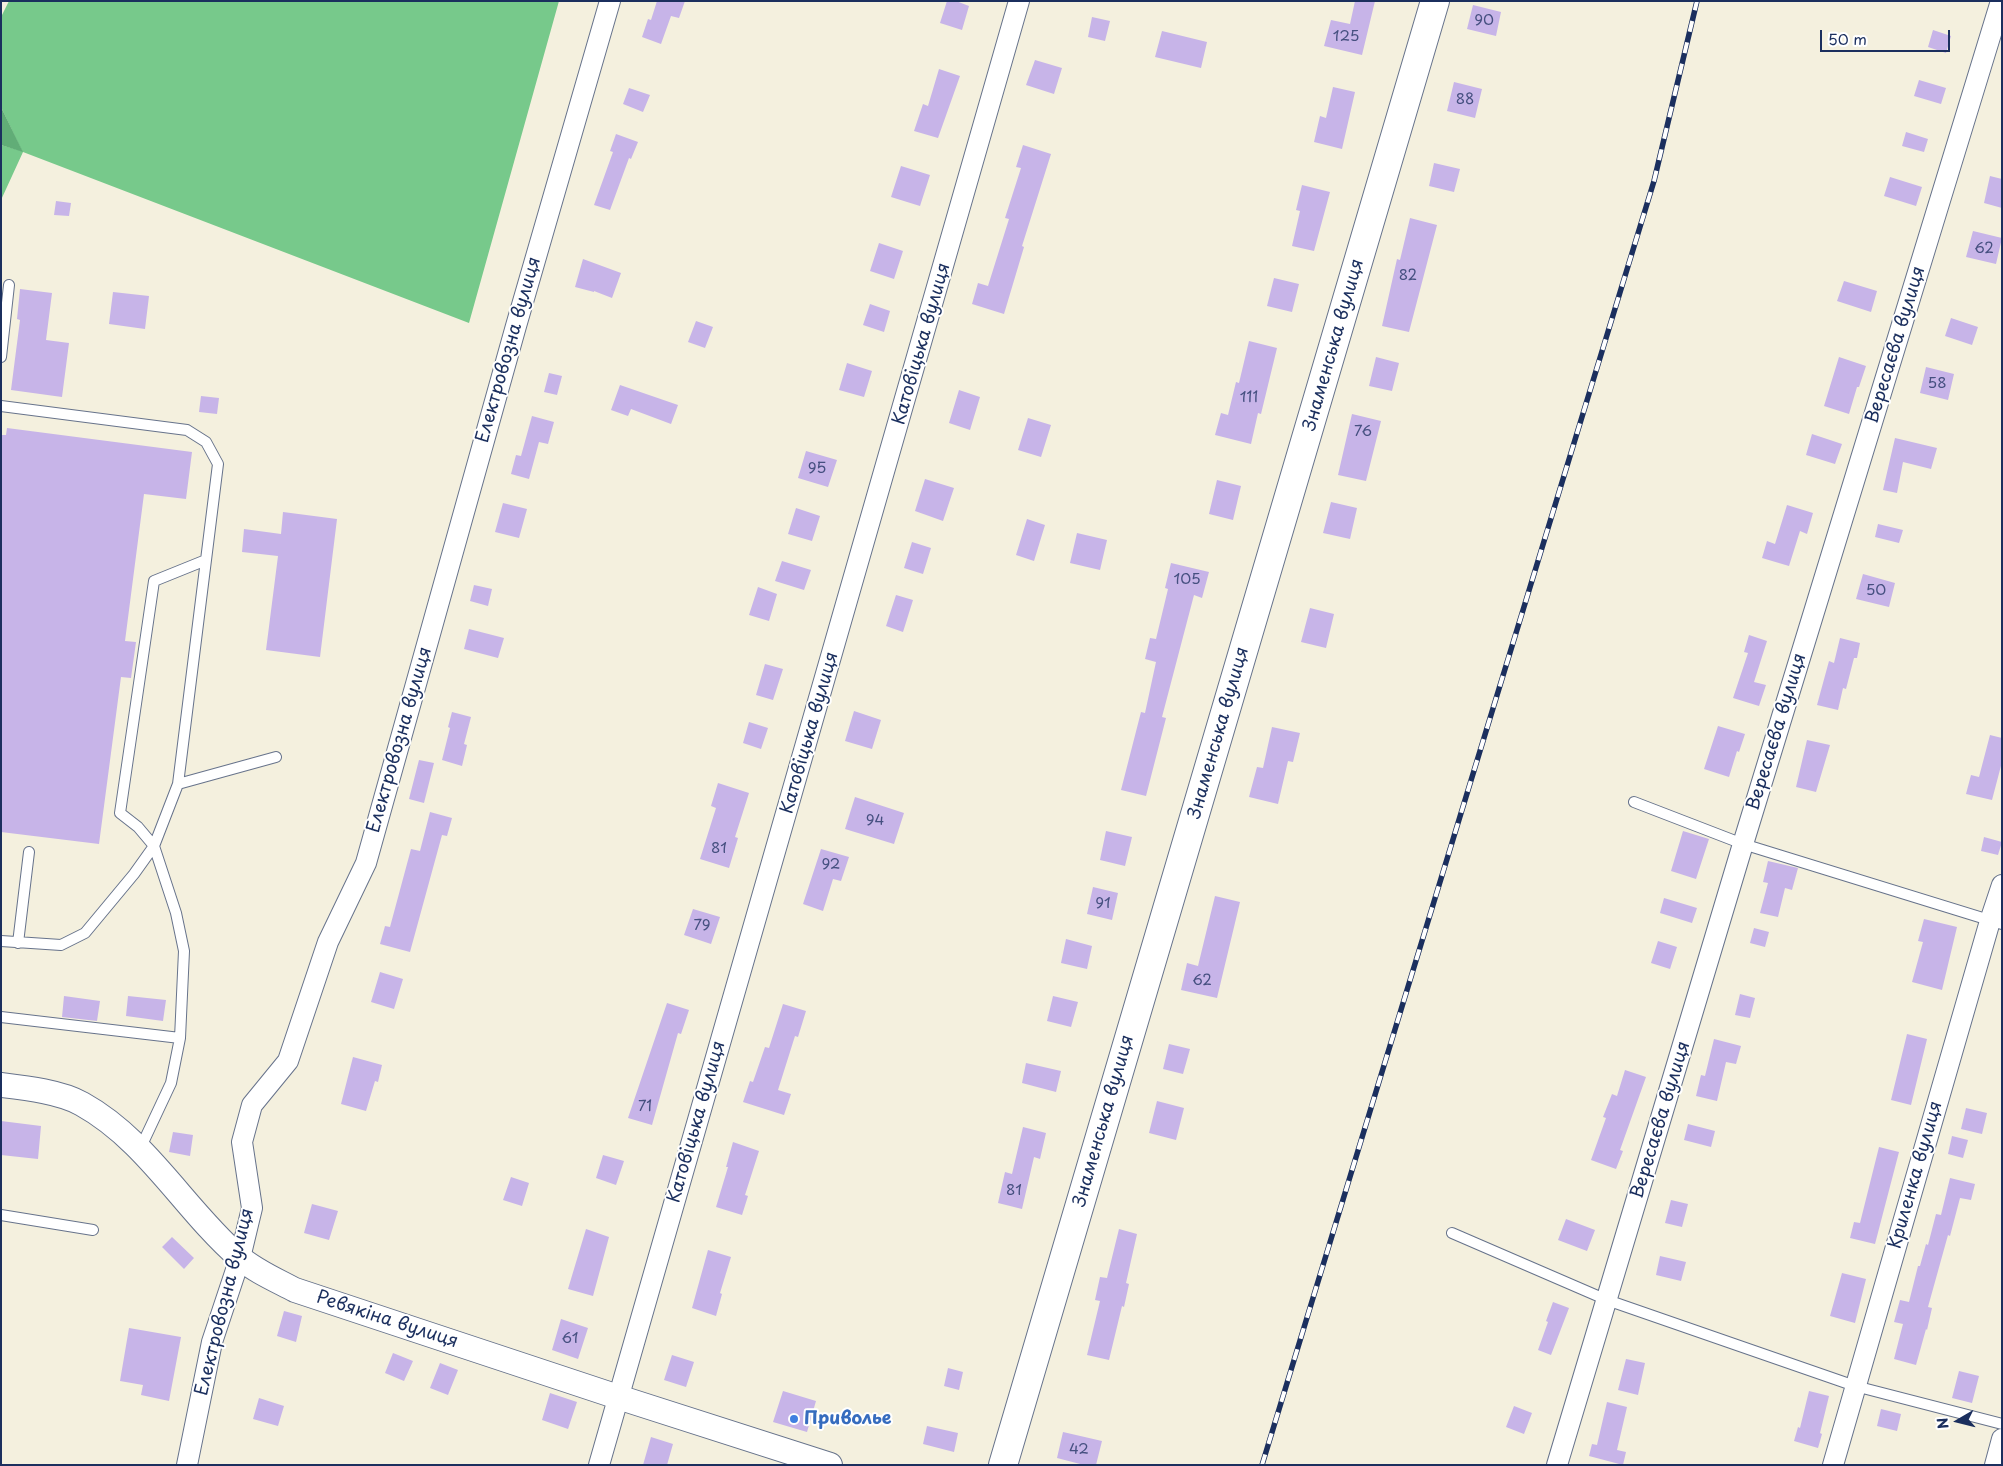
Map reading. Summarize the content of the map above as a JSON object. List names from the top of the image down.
{
  "streets": {
    "main road": ["Знаменська вулиця"],
    "street": [
      "Катовіцька вулиця",
      "Вересаєва вулиця",
      "Електровозна вулиця",
      "Криленка вулиця",
      "Ревякіна вулиця"
    ]
  },
  "crossings": [
    ["Катовіцька вулиця", "Ревякіна вулиця"],
    ["Електровозна вулиця", "Ревякіна вулиця"]
  ],
  "places": ["Приволье"],
  "house_numbers": [
    "90",
    "125",
    "88",
    "62",
    "82",
    "58",
    "111",
    "76",
    "95",
    "105",
    "50",
    "94",
    "81",
    "92",
    "91",
    "79",
    "62",
    "71",
    "81",
    "61",
    "42"
  ],
  "scale_bar": "50 m",
  "north": "left"
}
